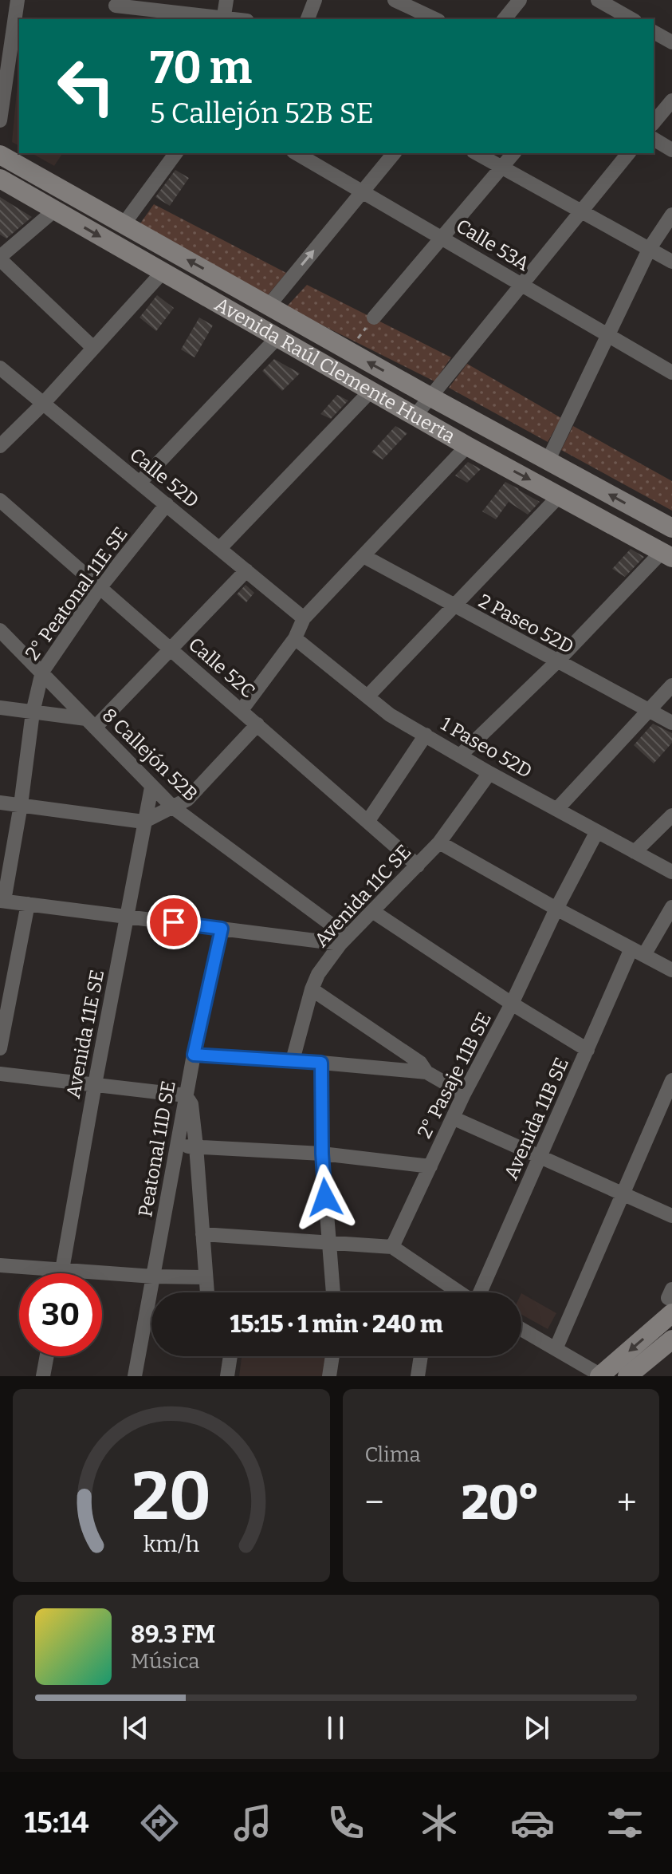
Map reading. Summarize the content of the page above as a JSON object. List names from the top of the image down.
{
  "streets": {
    "main road": ["Avenida Raúl Clemente Huerta"],
    "street": [
      "Calle 53A",
      "Calle 52D",
      "2° Peatonal 11E SE",
      "2 Paseo 52D",
      "Calle 52C",
      "1 Paseo 52D",
      "8 Callejón 52B",
      "Avenida 11C SE",
      "Avenida 11E SE",
      "2° Pasaje 11B SE",
      "Avenida 11B SE",
      "Peatonal 11D SE"
    ]
  },
  "crossings": [
    ["Calle 52D", "2° Peatonal 11E SE"],
    ["2° Peatonal 11E SE", "Calle 52C"],
    ["2° Peatonal 11E SE", "8 Callejón 52B"],
    ["Calle 52C", "Avenida 11C SE"],
    ["1 Paseo 52D", "Avenida 11C SE"],
    ["1 Paseo 52D", "2° Pasaje 11B SE"],
    ["8 Callejón 52B", "Avenida 11C SE"],
    ["8 Callejón 52B", "Avenida 11E SE"]
  ],
  "page": {
    "turn": ["70 m", "5 Callejón 52B SE"],
    "limit": "30",
    "trip": "15:15 · 1 min · 240 m",
    "tile": "Clima",
    "heat": ["−", "20°", "+"],
    "song": ["89.3 FM", "Música"],
    "tabs": "15:14",
    "gauge": ["20", "km/h"]
  }
}
